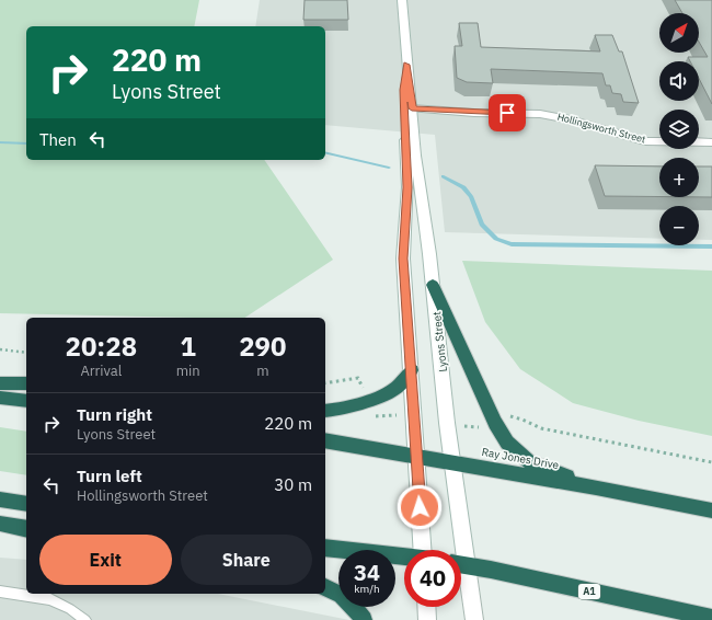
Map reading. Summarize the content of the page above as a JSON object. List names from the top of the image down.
{
  "streets": {
    "highway": ["Ray Jones Drive", "A1"],
    "street": ["Hollingsworth Street", "Lyons Street"]
  },
  "crossings": [
    ["Hollingsworth Street", "Lyons Street"],
    ["Lyons Street", "Ray Jones Drive"]
  ],
  "north": "top right",
  "page": {
    "map_buttons": ["+", "−"],
    "turn": ["220 m", "Lyons Street"],
    "then": "Then",
    "eta": [
      "20:28",
      "Arrival",
      "1",
      "min",
      "290",
      "m"
    ],
    "list": [
      {
        "name": "Turn right",
        "note": "Lyons Street",
        "value": "220 m"
      },
      {
        "name": "Turn left",
        "note": "Hollingsworth Street",
        "value": "30 m"
      }
    ],
    "buttons": ["Exit", "Share"],
    "speed": "34 km/h",
    "limit": "40"
  }
}
